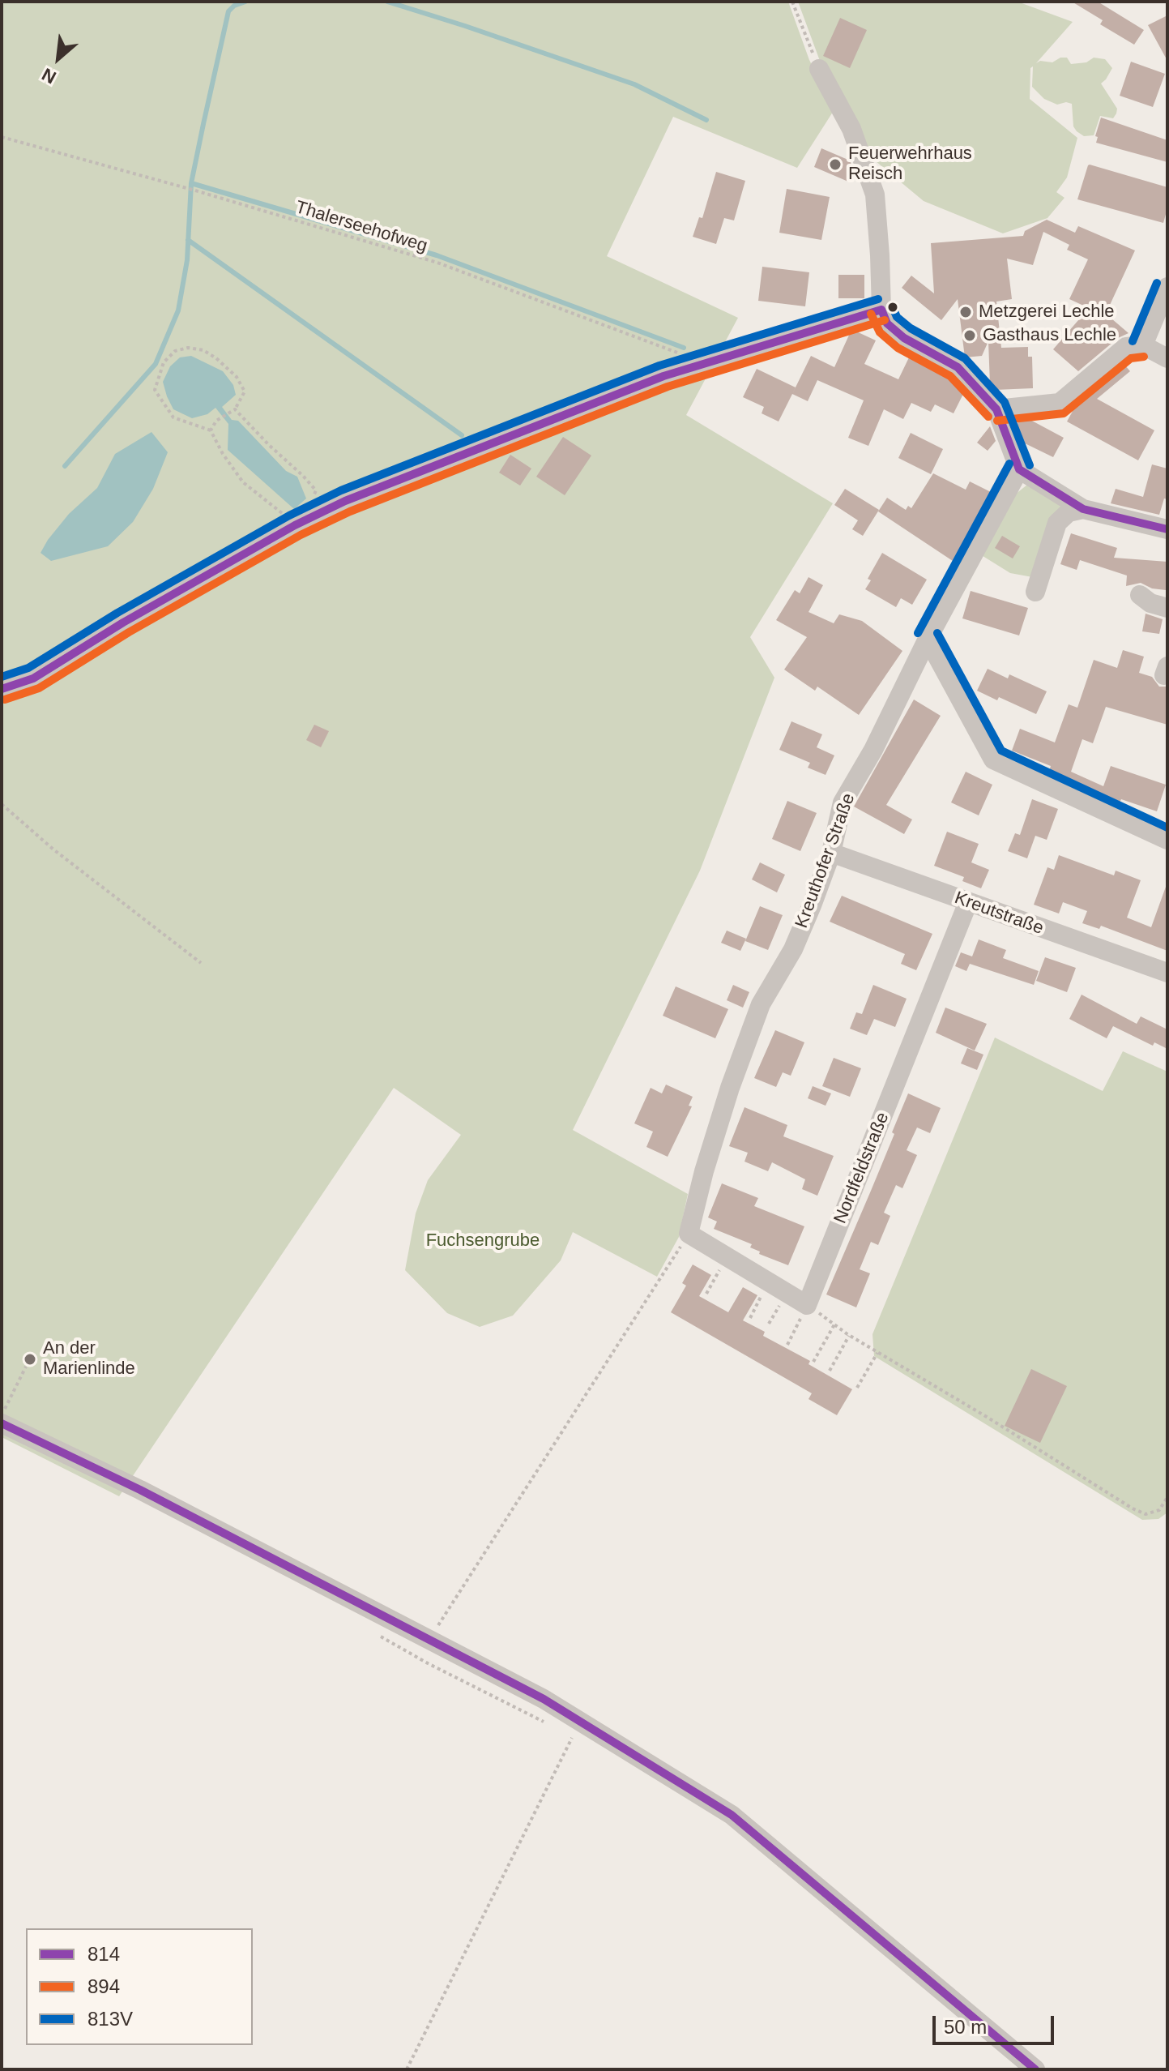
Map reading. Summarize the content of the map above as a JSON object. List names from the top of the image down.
{
  "streets": {
    "street": ["Kreuthofer Straße", "Kreutstraße", "Nordfeldstraße"],
    "path": ["Thalerseehofweg"]
  },
  "crossings": [
    ["Kreuthofer Straße", "Kreutstraße"],
    ["Kreutstraße", "Nordfeldstraße"]
  ],
  "parks": ["Fuchsengrube"],
  "places": [
    "Feuerwehrhaus Reisch",
    "Metzgerei Lechle",
    "Gasthaus Lechle",
    "An der Marienlinde"
  ],
  "lines": ["transit line 813V", "transit line 814", "transit line 894"],
  "legend": ["814", "894", "813V"],
  "scale_bar": "50 m",
  "north": "bottom left"
}
